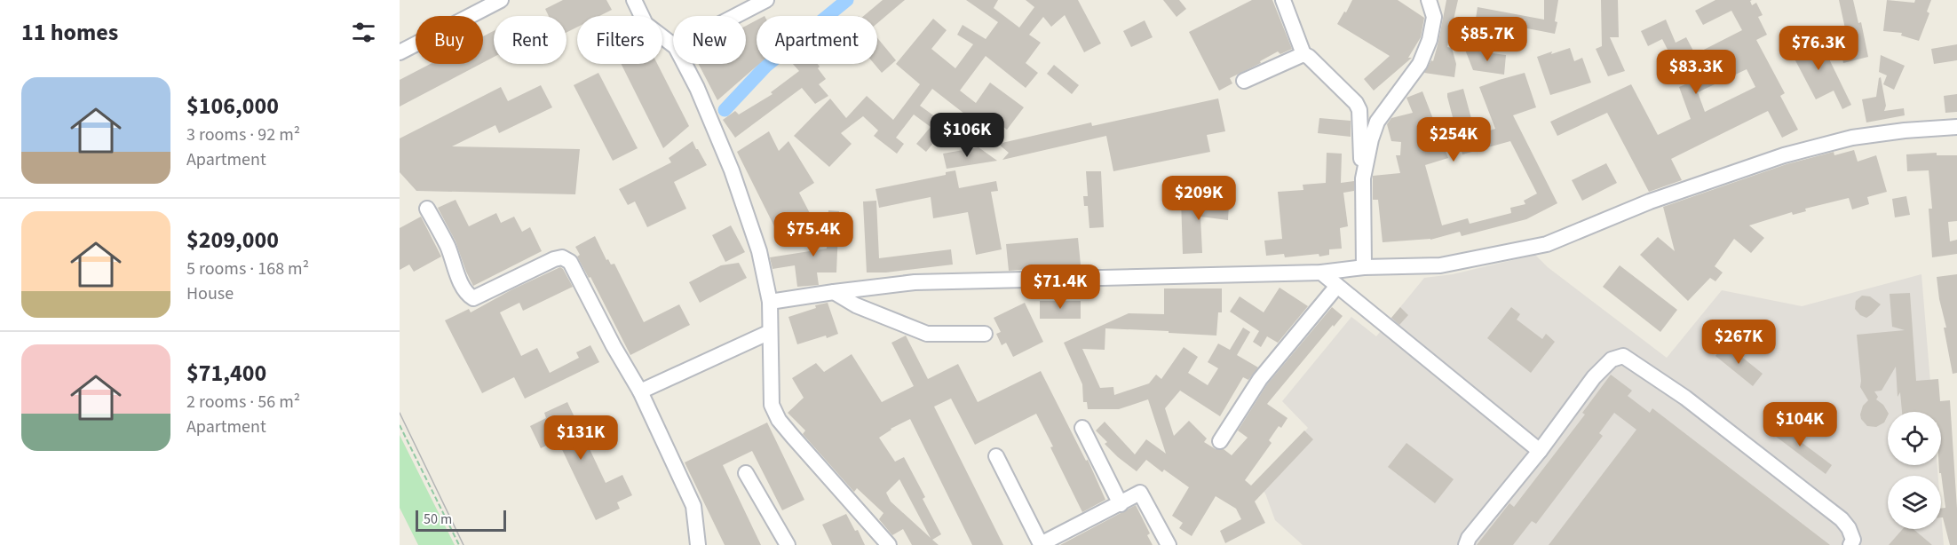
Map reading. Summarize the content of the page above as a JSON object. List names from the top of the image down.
{
  "scale_bar": "50 m",
  "page": {
    "heading": "11 homes",
    "chip": [
      "Buy",
      "Rent",
      "Filters",
      "New",
      "Apartment"
    ],
    "price": [
      "$85.7K",
      "$76.3K",
      "$83.3K",
      "$106K",
      "$254K",
      "$209K",
      "$75.4K",
      "$71.4K",
      "$267K",
      "$104K",
      "$131K"
    ],
    "list": [
      {
        "name": "$106,000",
        "note": "3 rooms · 92 m² · Apartment"
      },
      {
        "name": "$209,000",
        "note": "5 rooms · 168 m² · House"
      },
      {
        "name": "$71,400",
        "note": "2 rooms · 56 m² · Apartment"
      }
    ],
    "scale": "50 m"
  }
}
